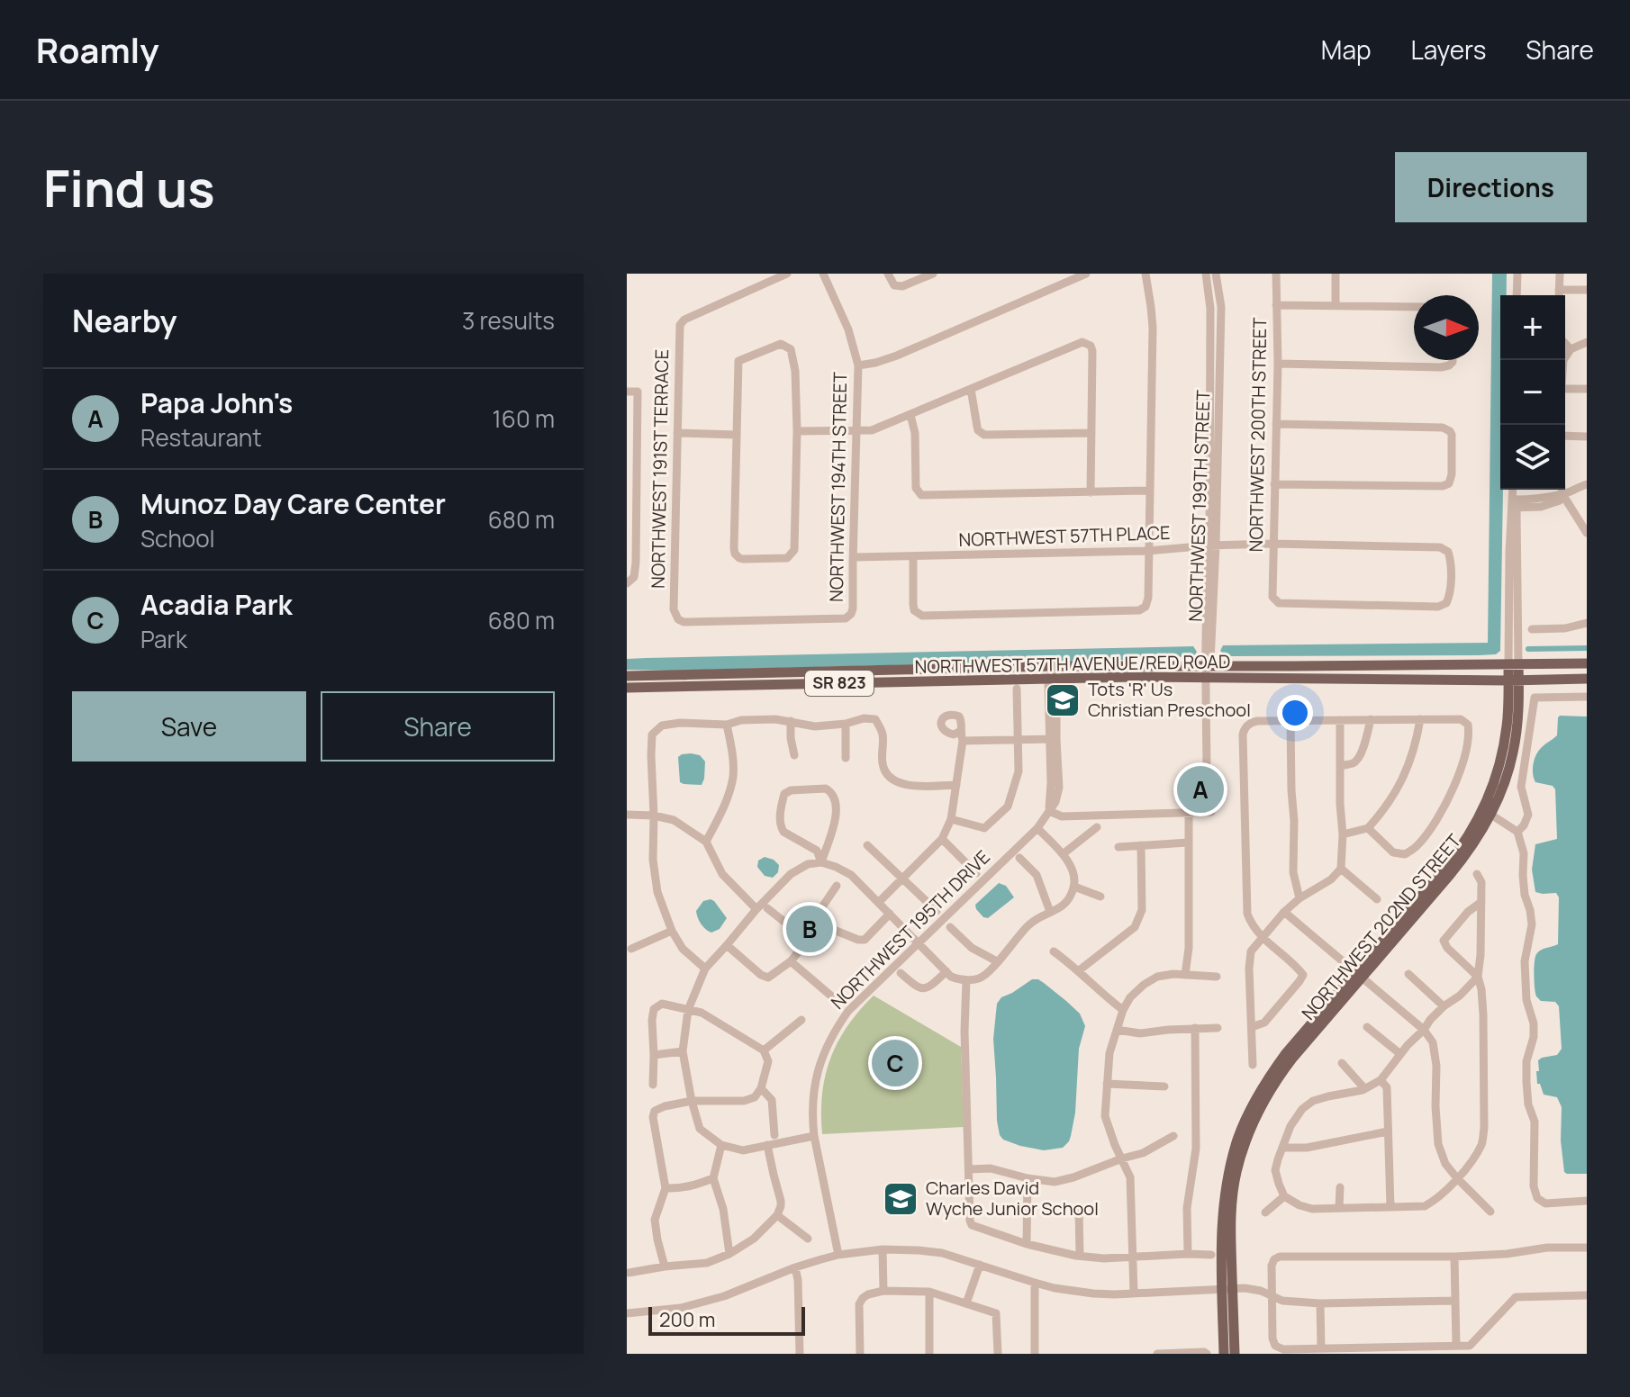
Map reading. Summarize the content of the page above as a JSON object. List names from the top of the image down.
{
  "streets": {
    "main road": ["NORTHWEST 57TH AVENUE/RED ROAD", "SR 823", "NORTHWEST 202ND STREET"],
    "street": [
      "NORTHWEST 200TH STREET",
      "NORTHWEST 191ST TERRACE",
      "NORTHWEST 194TH STREET",
      "NORTHWEST 199TH STREET",
      "NORTHWEST 57TH PLACE",
      "NORTHWEST 195TH DRIVE"
    ]
  },
  "crossings": [
    ["NORTHWEST 200TH STREET", "NORTHWEST 57TH PLACE"],
    ["NORTHWEST 191ST TERRACE", "NORTHWEST 194TH STREET"],
    ["NORTHWEST 194TH STREET", "NORTHWEST 57TH PLACE"],
    ["NORTHWEST 199TH STREET", "NORTHWEST 57TH PLACE"],
    ["NORTHWEST 199TH STREET", "NORTHWEST 57TH AVENUE/RED ROAD"],
    ["NORTHWEST 199TH STREET", "NORTHWEST 195TH DRIVE"],
    ["NORTHWEST 57TH AVENUE/RED ROAD", "SR 823"],
    ["NORTHWEST 57TH AVENUE/RED ROAD", "NORTHWEST 202ND STREET"],
    ["NORTHWEST 57TH AVENUE/RED ROAD", "NORTHWEST 195TH DRIVE"],
    ["SR 823", "NORTHWEST 202ND STREET"]
  ],
  "places": {
    "school or university": ["Tots 'R' Us Christian Preschool", "Charles David Wyche Junior School"]
  },
  "scale_bar": "200 m",
  "north": "right",
  "page": {
    "header": "Roamly",
    "nav": ["Map", "Layers", "Share"],
    "buttons": [
      "Directions",
      ["Save", "Share"]
    ],
    "title": "Find us",
    "heading": ["Nearby", "3 results"],
    "map_buttons": ["+", "−"],
    "list": [
      {
        "mark": "A",
        "name": "Papa John's",
        "note": "Restaurant",
        "value": "160 m"
      },
      {
        "mark": "B",
        "name": "Munoz Day Care Center",
        "note": "School",
        "value": "680 m"
      },
      {
        "mark": "C",
        "name": "Acadia Park",
        "note": "Park",
        "value": "680 m"
      }
    ],
    "pins": ["A", "B", "C"],
    "scale": "200 m"
  }
}
